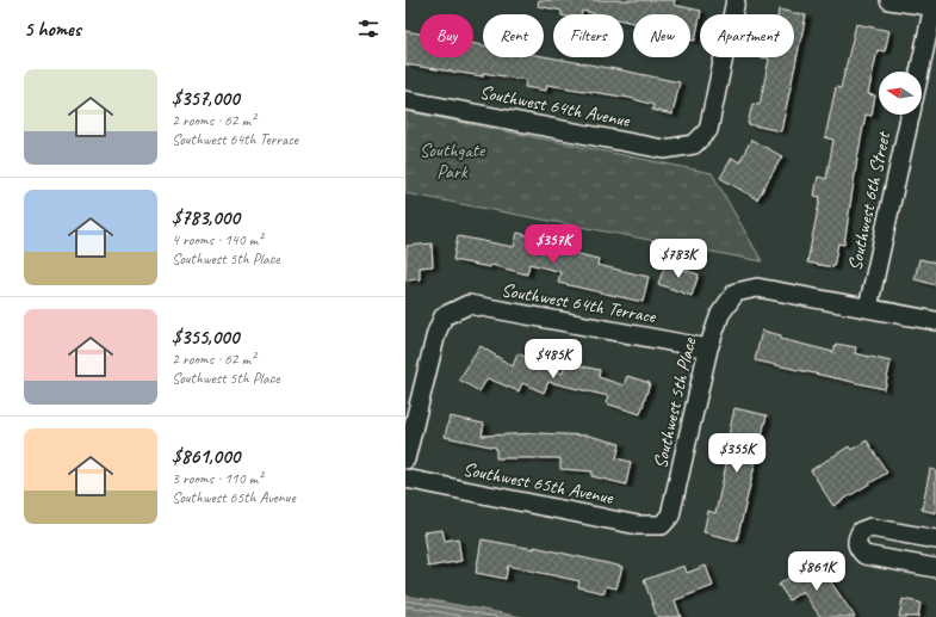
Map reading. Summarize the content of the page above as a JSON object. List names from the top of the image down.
{
  "streets": {
    "street": [
      "Southwest 64th Avenue",
      "Southwest 6th Street",
      "Southwest 64th Terrace",
      "Southwest 5th Place",
      "Southwest 65th Avenue"
    ]
  },
  "crossings": [
    ["Southwest 6th Street", "Southwest 5th Place"],
    ["Southwest 64th Terrace", "Southwest 5th Place"],
    ["Southwest 5th Place", "Southwest 65th Avenue"]
  ],
  "parks": ["Southgate Park"],
  "north": "left",
  "page": {
    "heading": "5 homes",
    "chip": [
      "Buy",
      "Rent",
      "Filters",
      "New",
      "Apartment"
    ],
    "list": [
      {
        "name": "$357,000",
        "note": "2 rooms · 62 m² · Southwest 64th Terrace"
      },
      {
        "name": "$783,000",
        "note": "4 rooms · 140 m² · Southwest 5th Place"
      },
      {
        "name": "$355,000",
        "note": "2 rooms · 62 m² · Southwest 5th Place"
      },
      {
        "name": "$861,000",
        "note": "3 rooms · 110 m² · Southwest 65th Avenue"
      }
    ],
    "price": [
      "$357K",
      "$783K",
      "$485K",
      "$355K",
      "$861K"
    ]
  }
}
